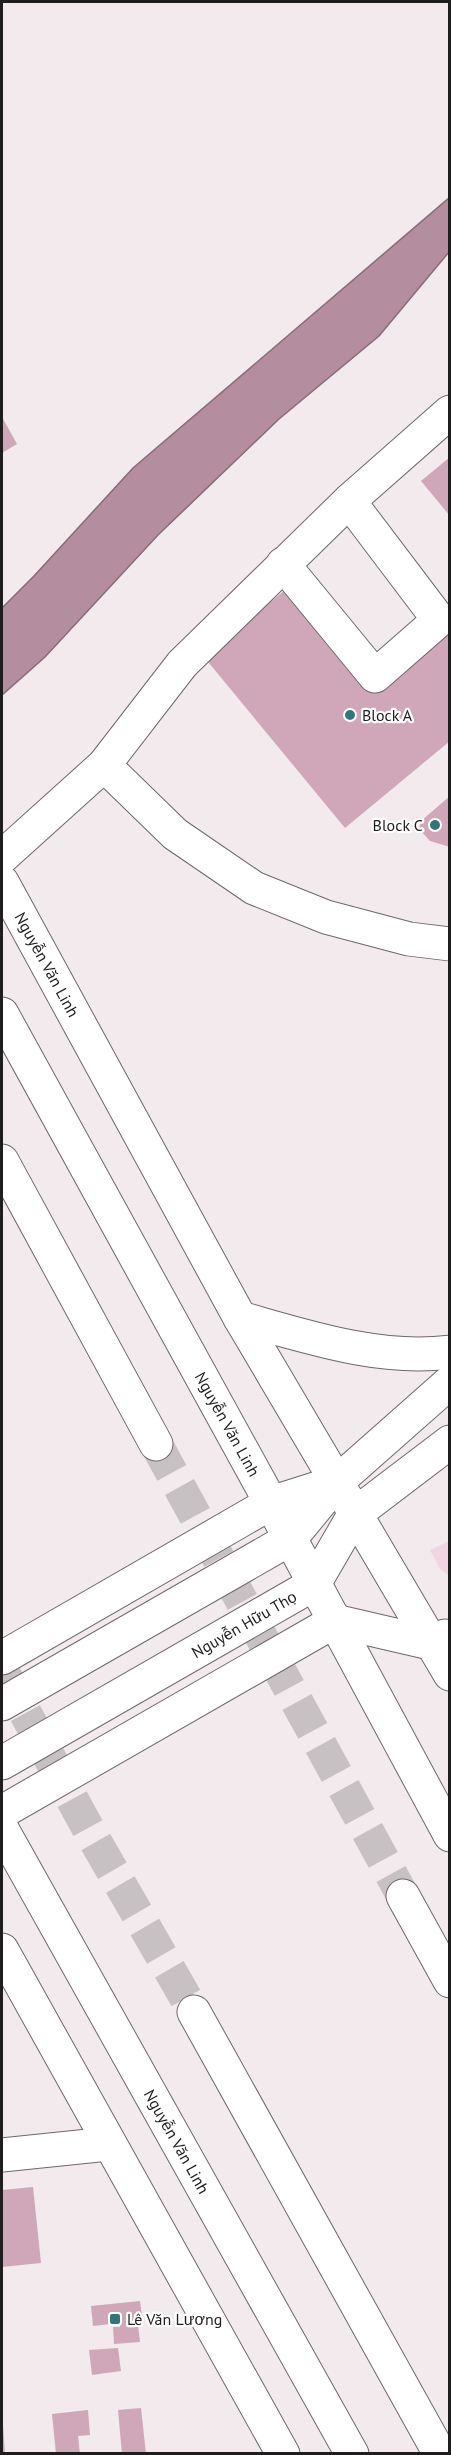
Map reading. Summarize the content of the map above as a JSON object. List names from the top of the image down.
{
  "streets": {
    "main road": ["Nguyễn Văn Linh", "Nguyễn Hữu Thọ"]
  },
  "crossings": [
    ["Nguyễn Văn Linh", "Nguyễn Hữu Thọ"]
  ],
  "places": {
    "other": ["Block A", "Block C"],
    "transit": ["Lê Văn Lương"]
  }
}
